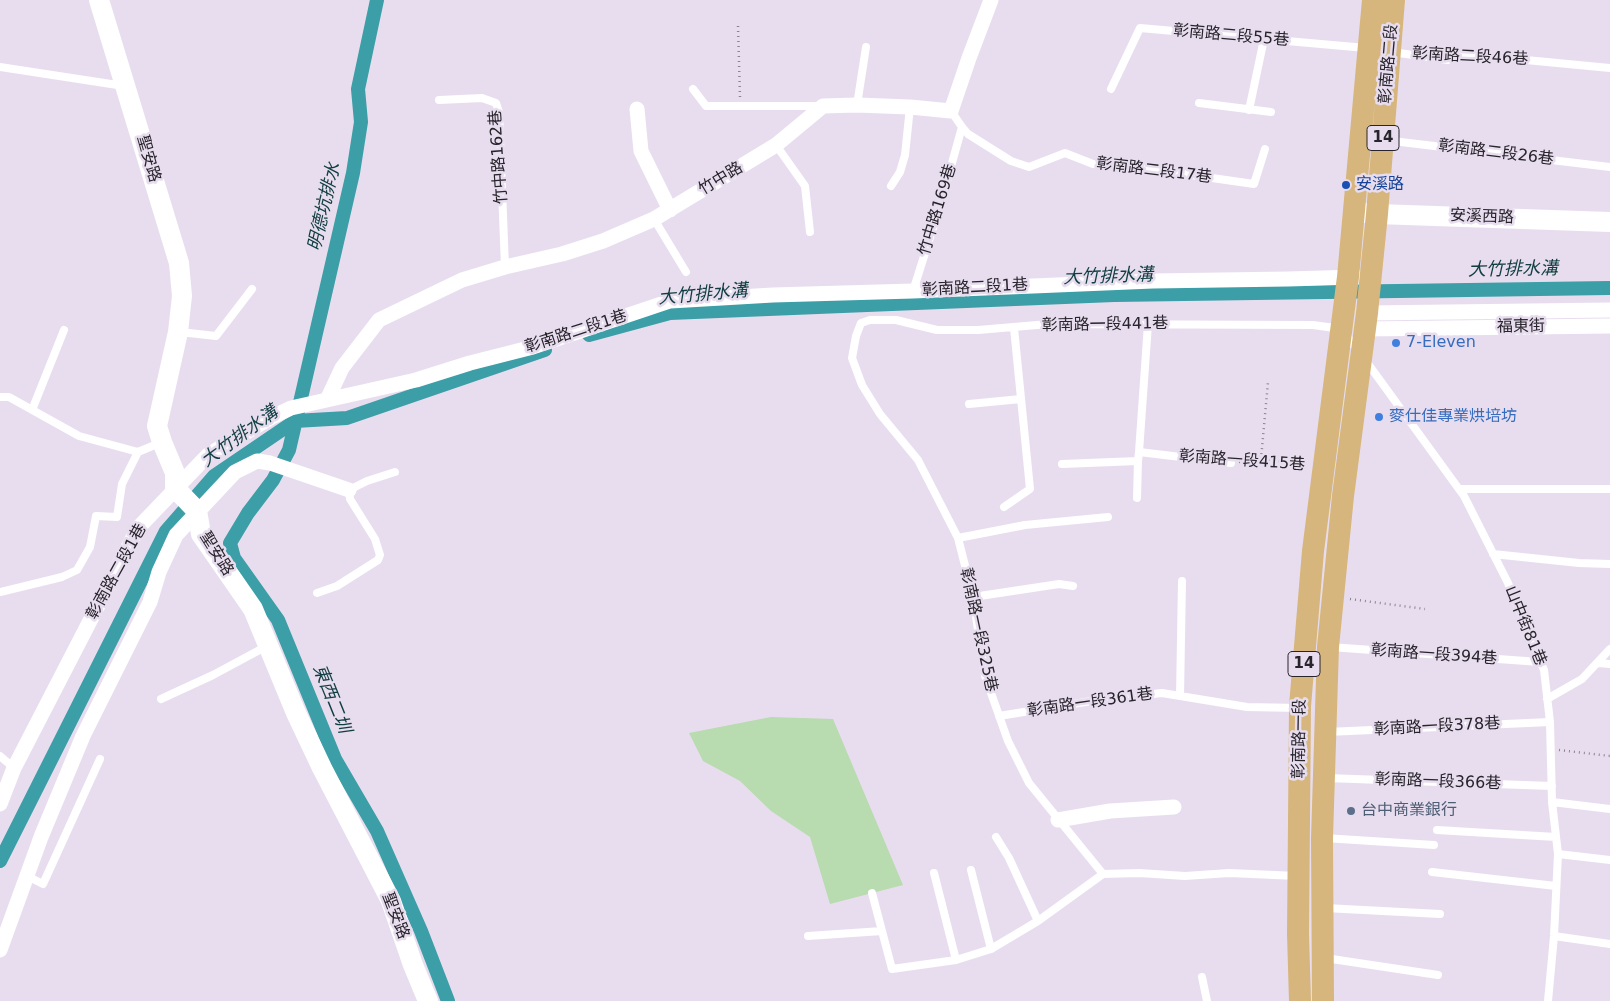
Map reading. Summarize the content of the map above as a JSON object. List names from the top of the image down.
{
  "streets": {
    "main road": ["彰南路二段", "14", "彰南路一段"],
    "street": [
      "聖安路",
      "竹中路",
      "安溪西路",
      "彰南路二段1巷",
      "福東街"
    ],
    "lane": [
      "彰南路二段55巷",
      "彰南路二段46巷",
      "彰南路二段26巷",
      "竹中路162巷",
      "彰南路二段17巷",
      "竹中路169巷",
      "彰南路一段441巷",
      "彰南路一段415巷",
      "山中街81巷",
      "彰南路一段325巷",
      "彰南路一段394巷",
      "彰南路一段361巷",
      "彰南路一段378巷",
      "彰南路一段366巷"
    ]
  },
  "crossings": [
    ["彰南路二段55巷", "彰南路二段46巷"],
    ["彰南路二段55巷", "彰南路二段"],
    ["彰南路二段46巷", "彰南路二段"],
    ["彰南路二段", "14"],
    ["彰南路二段", "彰南路二段26巷"],
    ["彰南路二段", "安溪西路"],
    ["彰南路二段", "彰南路二段1巷"],
    ["14", "彰南路二段1巷"],
    ["14", "彰南路一段441巷"],
    ["14", "福東街"],
    ["14", "山中街81巷"],
    ["14", "彰南路一段"],
    ["竹中路162巷", "竹中路"],
    ["聖安路", "彰南路二段1巷"],
    ["彰南路二段17巷", "竹中路169巷"],
    ["竹中路", "彰南路二段1巷"],
    ["竹中路169巷", "彰南路二段1巷"],
    ["彰南路一段441巷", "山中街81巷"],
    ["彰南路一段441巷", "彰南路一段325巷"],
    ["彰南路一段441巷", "彰南路一段"],
    ["福東街", "彰南路一段"],
    ["彰南路一段415巷", "彰南路一段"],
    ["山中街81巷", "彰南路一段394巷"],
    ["山中街81巷", "彰南路一段378巷"],
    ["山中街81巷", "彰南路一段"],
    ["山中街81巷", "彰南路一段366巷"],
    ["彰南路一段325巷", "彰南路一段361巷"],
    ["彰南路一段394巷", "彰南路一段"],
    ["彰南路一段361巷", "彰南路一段"],
    ["彰南路一段378巷", "彰南路一段"],
    ["彰南路一段", "彰南路一段366巷"]
  ],
  "water": ["明德坑排水", "大竹排水溝", "東西二圳"],
  "places": [
    "安溪路",
    "7-Eleven",
    "麥仕佳專業烘培坊",
    "台中商業銀行"
  ]
}
